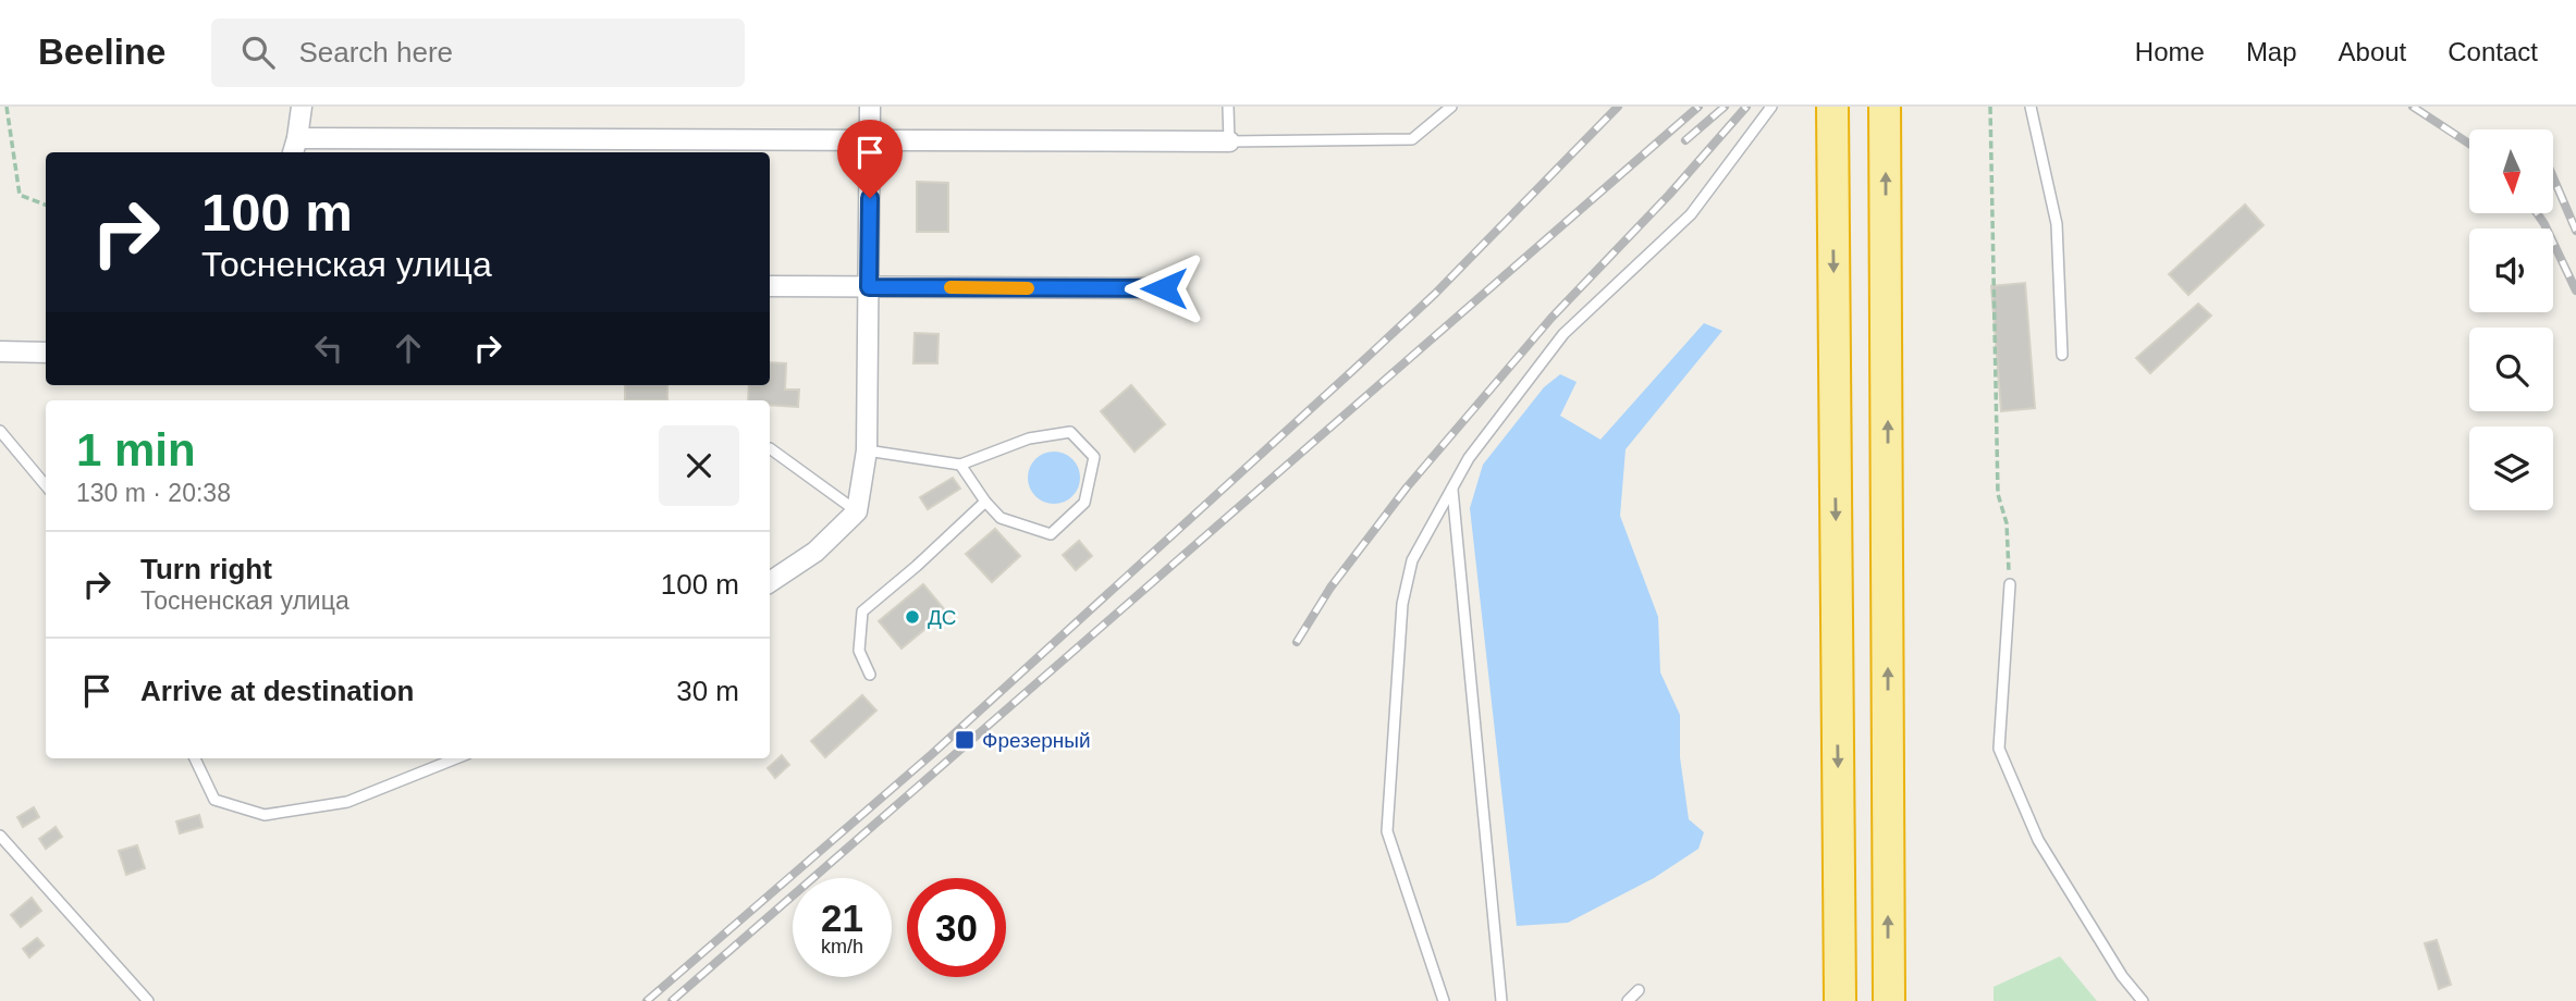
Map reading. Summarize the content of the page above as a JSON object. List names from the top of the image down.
{
  "places": {
    "other": ["ДС"],
    "transit": ["Фрезерный"]
  },
  "north": "bottom",
  "page": {
    "header": "Beeline",
    "search": "Search here",
    "nav": [
      "Home",
      "Map",
      "About",
      "Contact"
    ],
    "turn": ["100 m", "Тосненская улица"],
    "heading": ["1 min", "130 m · 20:38"],
    "list": [
      {
        "name": "Turn right",
        "note": "Тосненская улица",
        "value": "100 m"
      },
      {
        "name": "Arrive at destination",
        "value": "30 m"
      }
    ],
    "speed": "21 km/h",
    "limit": "30"
  }
}
